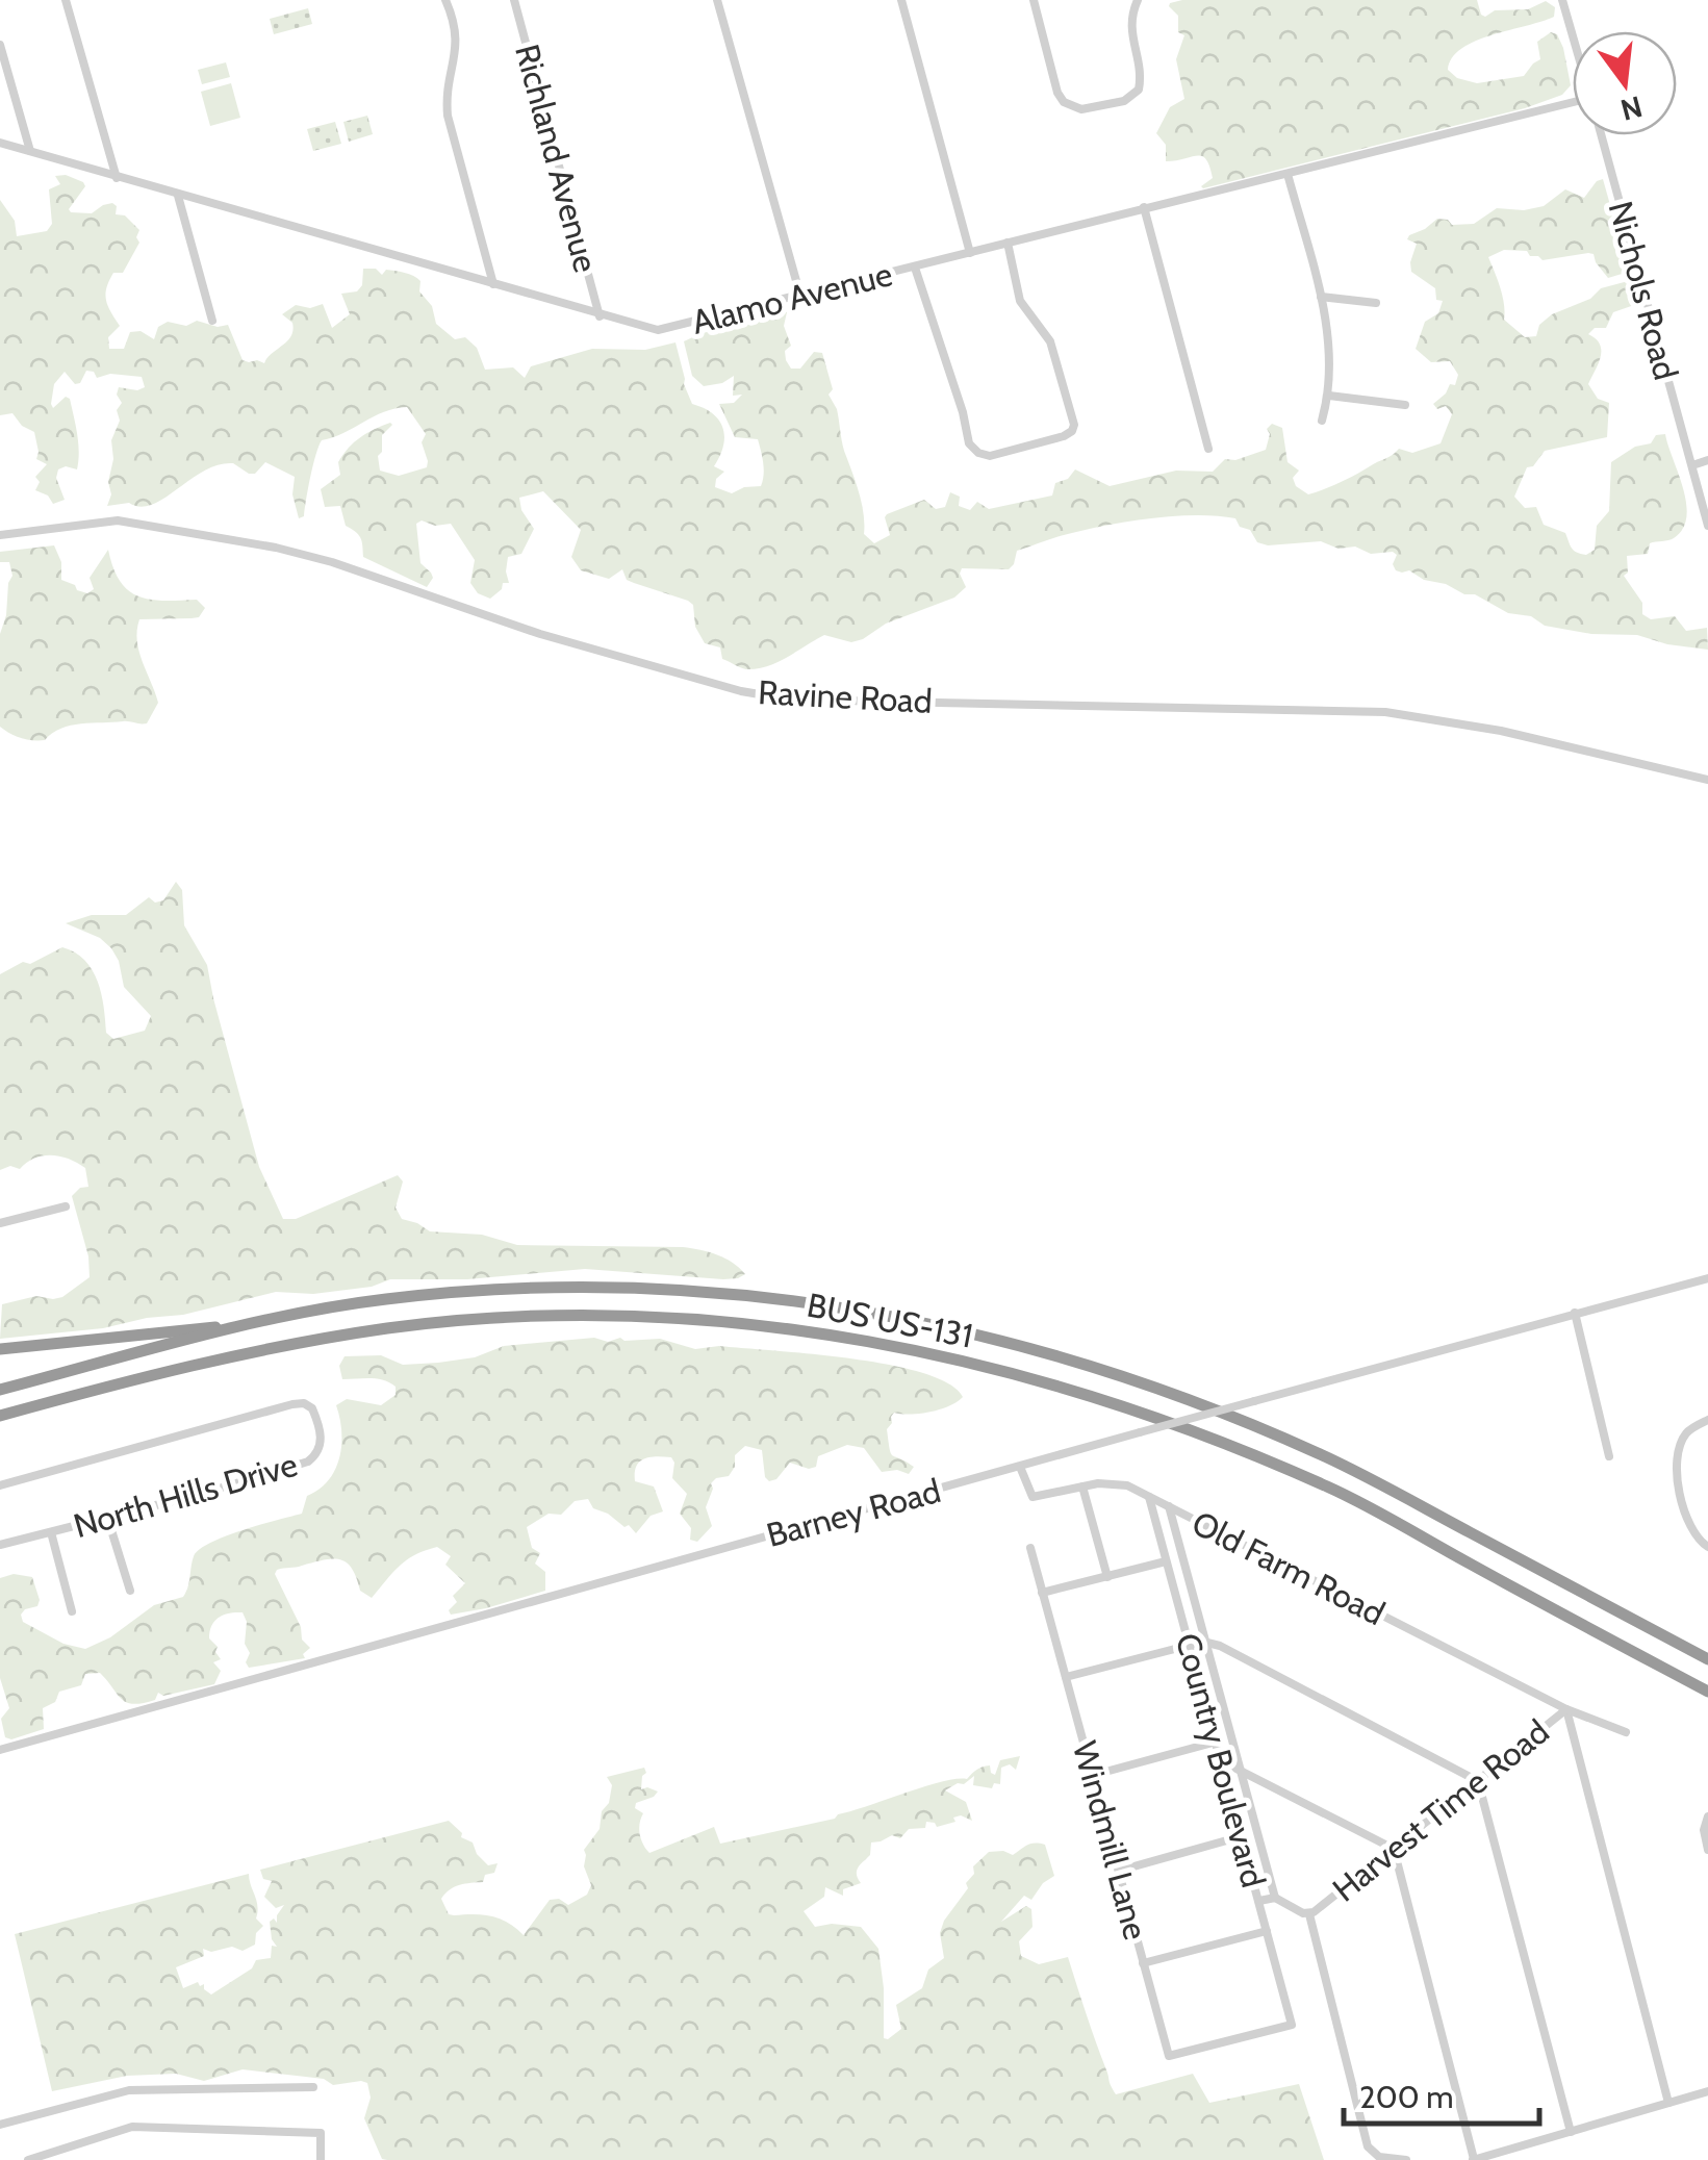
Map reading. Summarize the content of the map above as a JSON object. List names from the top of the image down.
{
  "streets": {
    "highway": ["BUS US-131"],
    "street": [
      "Richland Avenue",
      "Nichols Road",
      "Alamo Avenue",
      "Ravine Road",
      "North Hills Drive",
      "Barney Road",
      "Old Farm Road",
      "Country Boulevard",
      "Harvest Time Road",
      "Windmill Lane"
    ]
  },
  "crossings": [
    ["Richland Avenue", "Alamo Avenue"],
    ["Barney Road", "Old Farm Road"],
    ["Old Farm Road", "Country Boulevard"],
    ["Old Farm Road", "Harvest Time Road"],
    ["Country Boulevard", "Harvest Time Road"],
    ["Country Boulevard", "Windmill Lane"]
  ],
  "scale_bar": "200 m",
  "north": "bottom"
}
